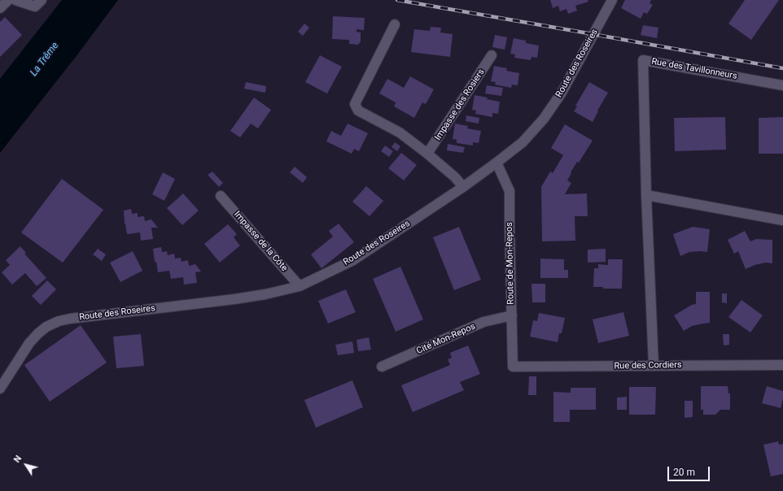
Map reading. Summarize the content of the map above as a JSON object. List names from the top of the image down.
{
  "streets": {
    "street": [
      "Route des Roseires",
      "Rue des Tavillonneurs",
      "Impasse des Rosiers",
      "Impasse de la Côte",
      "Route de Mon-Repos",
      "Cité Mon-Repos",
      "Rue des Cordiers"
    ]
  },
  "crossings": [
    ["Route des Roseires", "Impasse de la Côte"],
    ["Route des Roseires", "Route de Mon-Repos"],
    ["Rue des Tavillonneurs", "Rue des Cordiers"],
    ["Route de Mon-Repos", "Cité Mon-Repos"],
    ["Route de Mon-Repos", "Rue des Cordiers"]
  ],
  "water": ["La Trême"],
  "scale_bar": "20 m",
  "north": "top left"
}
